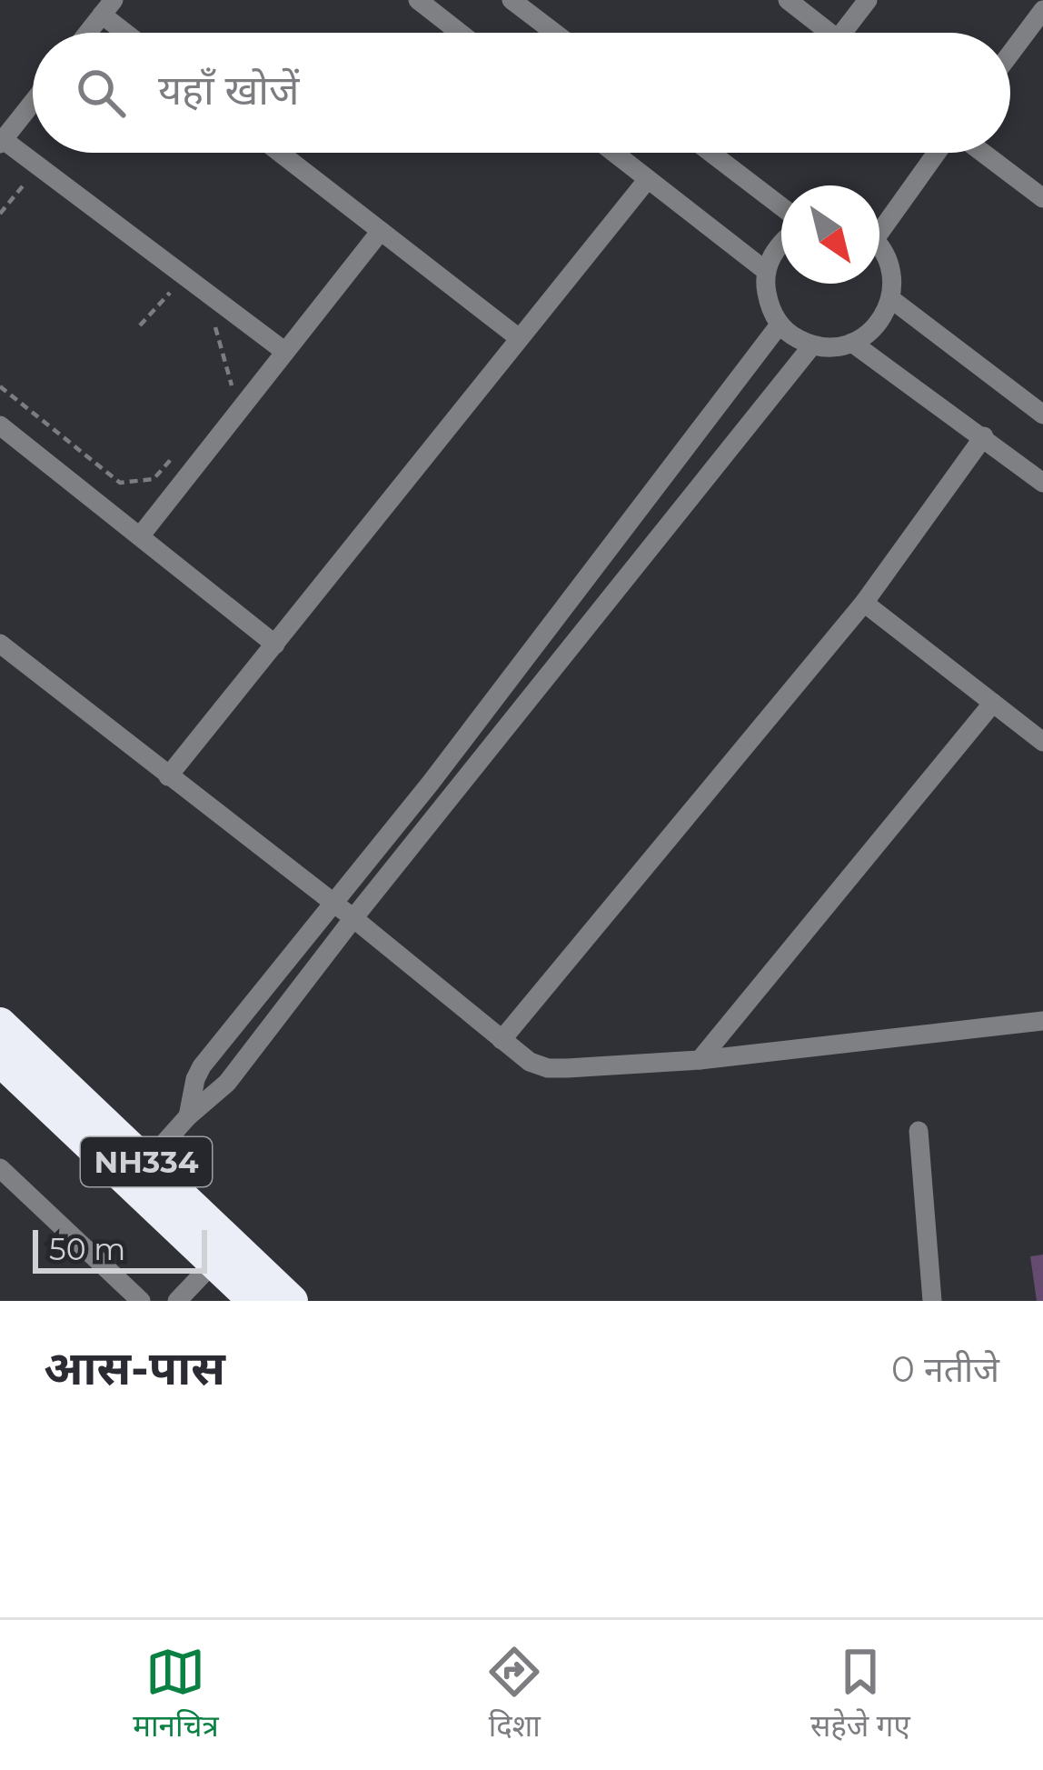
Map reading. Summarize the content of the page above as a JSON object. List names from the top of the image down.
{
  "streets": {
    "highway": ["NH334"]
  },
  "scale_bar": "50 m",
  "north": "bottom right",
  "page": {
    "search": "यहाँ खोजें",
    "scale": "50 m",
    "heading": ["आस-पास", "0 नतीजे"],
    "nav": ["मानचित्र", "दिशा", "सहेजे गए"]
  }
}
